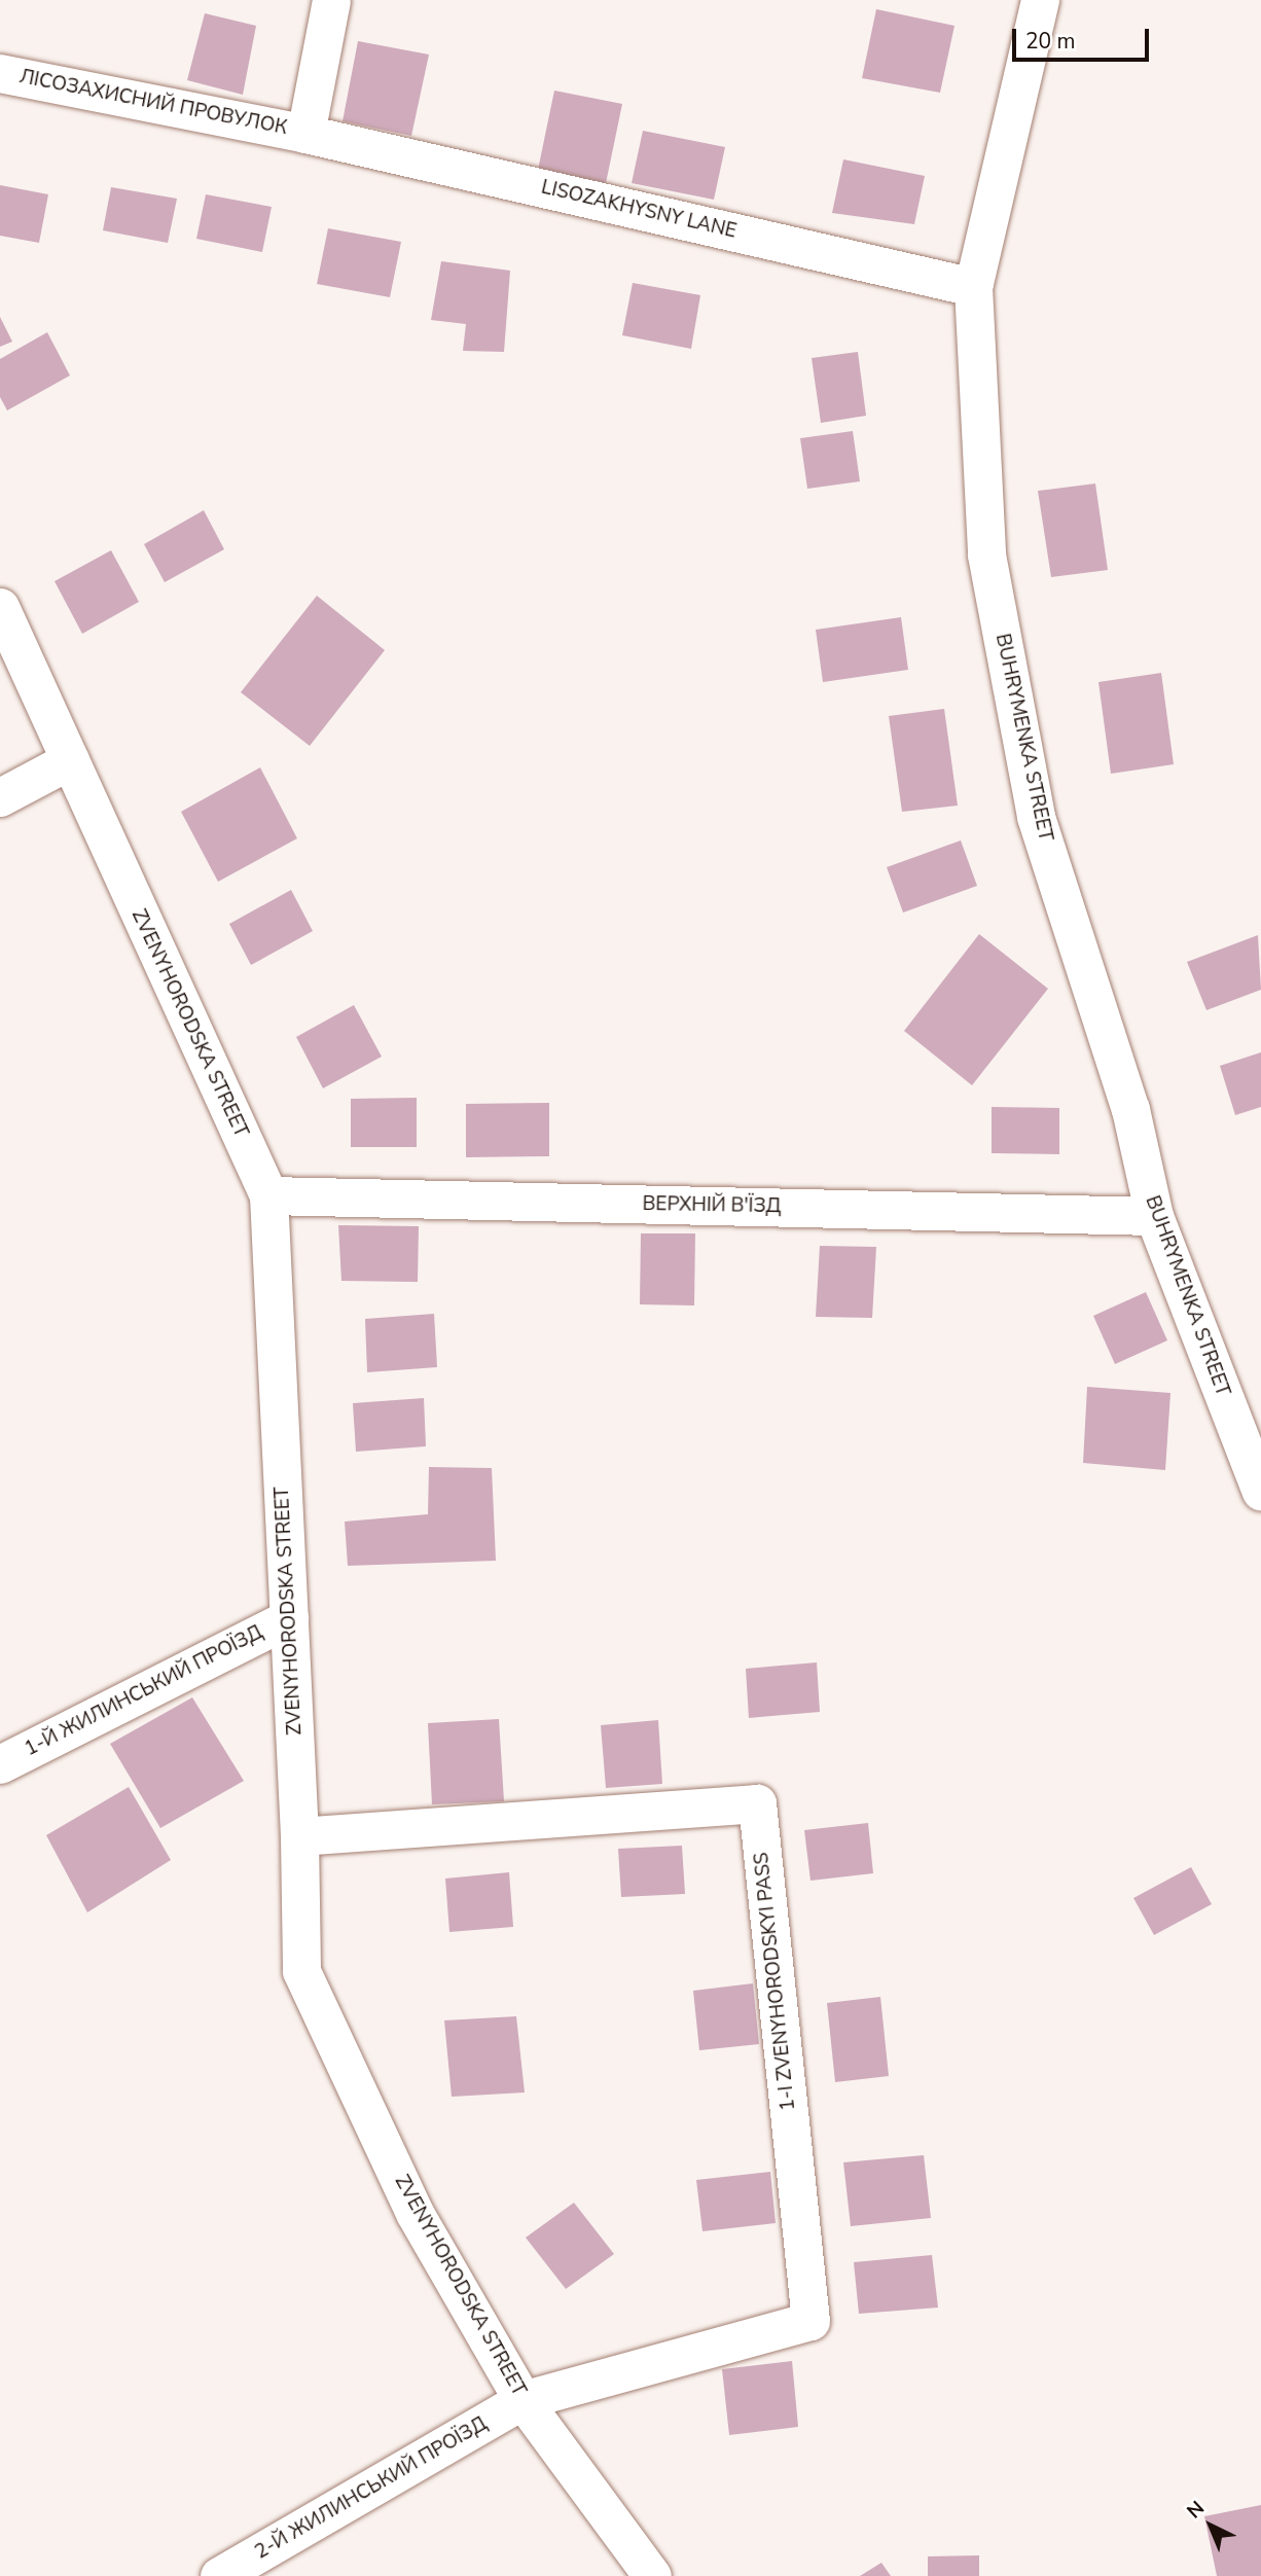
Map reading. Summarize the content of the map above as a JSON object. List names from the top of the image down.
{
  "streets": {
    "street": [
      "ЛІСОЗАХИСНИЙ ПРОВУЛОК",
      "LISOZAKHYSNY LANE",
      "BUHRYMENKA STREET",
      "ZVENYHORODSKA STREET",
      "ВЕРХНІЙ В'ЇЗД",
      "1-Й ЖИЛИНСЬКИЙ ПРОЇЗД",
      "1-I ZVENYHORODSKYI PASS",
      "2-Й ЖИЛИНСЬКИЙ ПРОЇЗД"
    ]
  },
  "crossings": [
    ["ЛІСОЗАХИСНИЙ ПРОВУЛОК", "LISOZAKHYSNY LANE"],
    ["LISOZAKHYSNY LANE", "BUHRYMENKA STREET"],
    ["BUHRYMENKA STREET", "ВЕРХНІЙ В'ЇЗД"],
    ["ZVENYHORODSKA STREET", "ВЕРХНІЙ В'ЇЗД"],
    ["ZVENYHORODSKA STREET", "1-Й ЖИЛИНСЬКИЙ ПРОЇЗД"],
    ["ZVENYHORODSKA STREET", "1-I ZVENYHORODSKYI PASS"],
    ["ZVENYHORODSKA STREET", "2-Й ЖИЛИНСЬКИЙ ПРОЇЗД"],
    ["1-I ZVENYHORODSKYI PASS", "2-Й ЖИЛИНСЬКИЙ ПРОЇЗД"]
  ],
  "scale_bar": "20 m",
  "north": "top left"
}
